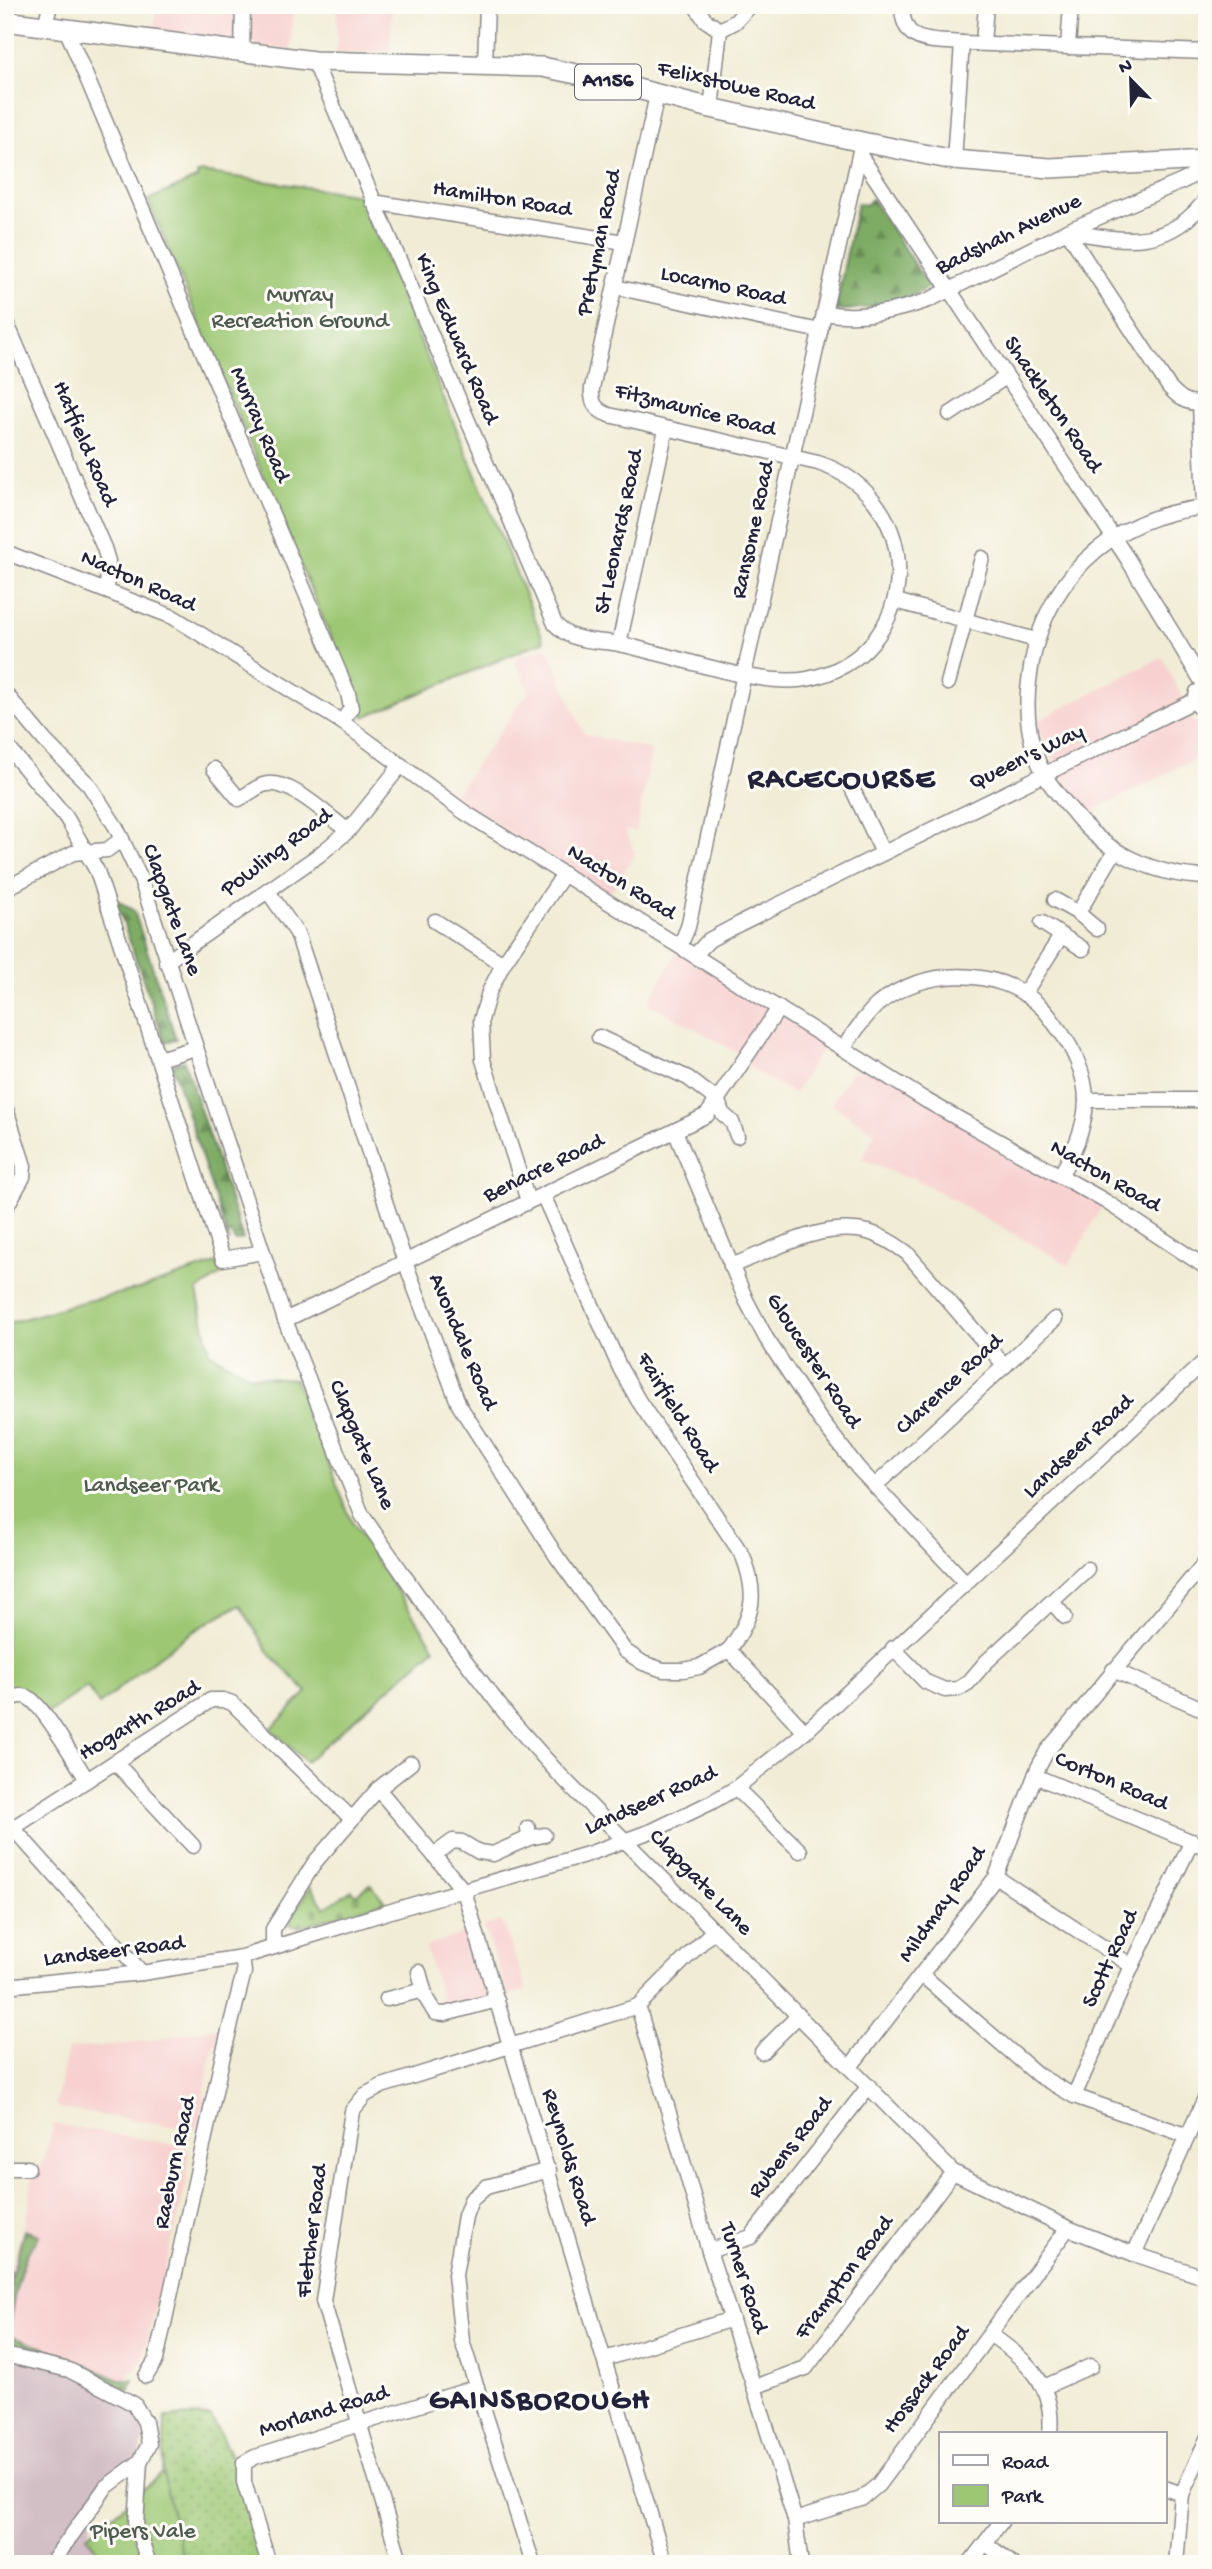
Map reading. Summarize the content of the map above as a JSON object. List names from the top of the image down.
{
  "streets": {
    "main road": ["A1156", "Felixstowe Road"],
    "street": [
      "Hamilton Road",
      "Badshah Avenue",
      "Pretyman Road",
      "Locarno Road",
      "King Edward Road",
      "Shackleton Road",
      "Fitzmaurice Road",
      "Murray Road",
      "Hatfield Road",
      "Ransome Road",
      "St Leonards Road",
      "Nacton Road",
      "Queen's Way",
      "Powling Road",
      "Clapgate Lane",
      "Benacre Road",
      "Avondale Road",
      "Gloucester Road",
      "Clarence Road",
      "Fairfield Road",
      "Landseer Road",
      "Hogarth Road",
      "Corton Road",
      "Mildmay Road",
      "Scott Road",
      "Rubens Road",
      "Reynolds Road",
      "Raeburn Road",
      "Fletcher Road",
      "Turner Road",
      "Frampton Road",
      "Hossack Road",
      "Morland Road"
    ]
  },
  "crossings": [
    ["Felixstowe Road", "Pretyman Road"],
    ["Felixstowe Road", "King Edward Road"],
    ["Felixstowe Road", "Shackleton Road"],
    ["Felixstowe Road", "Murray Road"],
    ["Felixstowe Road", "Ransome Road"],
    ["Hamilton Road", "Pretyman Road"],
    ["Hamilton Road", "King Edward Road"],
    ["Badshah Avenue", "Shackleton Road"],
    ["Badshah Avenue", "Ransome Road"],
    ["Pretyman Road", "Locarno Road"],
    ["Pretyman Road", "Fitzmaurice Road"],
    ["Locarno Road", "Ransome Road"],
    ["King Edward Road", "St Leonards Road"],
    ["Shackleton Road", "Ransome Road"],
    ["Fitzmaurice Road", "Ransome Road"],
    ["Fitzmaurice Road", "St Leonards Road"],
    ["Murray Road", "Nacton Road"],
    ["Hatfield Road", "Nacton Road"],
    ["Ransome Road", "Nacton Road"],
    ["Nacton Road", "Queen's Way"],
    ["Nacton Road", "Powling Road"],
    ["Nacton Road", "Benacre Road"],
    ["Powling Road", "Clapgate Lane"],
    ["Powling Road", "Avondale Road"],
    ["Clapgate Lane", "Benacre Road"],
    ["Clapgate Lane", "Landseer Road"],
    ["Clapgate Lane", "Mildmay Road"],
    ["Clapgate Lane", "Rubens Road"],
    ["Clapgate Lane", "Frampton Road"],
    ["Clapgate Lane", "Hossack Road"],
    ["Benacre Road", "Avondale Road"],
    ["Benacre Road", "Gloucester Road"],
    ["Benacre Road", "Fairfield Road"],
    ["Avondale Road", "Fairfield Road"],
    ["Gloucester Road", "Clarence Road"],
    ["Gloucester Road", "Landseer Road"],
    ["Landseer Road", "Reynolds Road"],
    ["Landseer Road", "Raeburn Road"],
    ["Corton Road", "Mildmay Road"],
    ["Corton Road", "Scott Road"],
    ["Rubens Road", "Turner Road"],
    ["Reynolds Road", "Fletcher Road"],
    ["Fletcher Road", "Turner Road"],
    ["Fletcher Road", "Morland Road"],
    ["Turner Road", "Frampton Road"],
    ["Turner Road", "Hossack Road"]
  ],
  "districts": ["RACECOURSE", "GAINSBOROUGH"],
  "parks": ["Murray Recreation Ground", "Landseer Park", "Pipers Vale"],
  "legend": ["Road", "Park"],
  "north": "top left"
}
